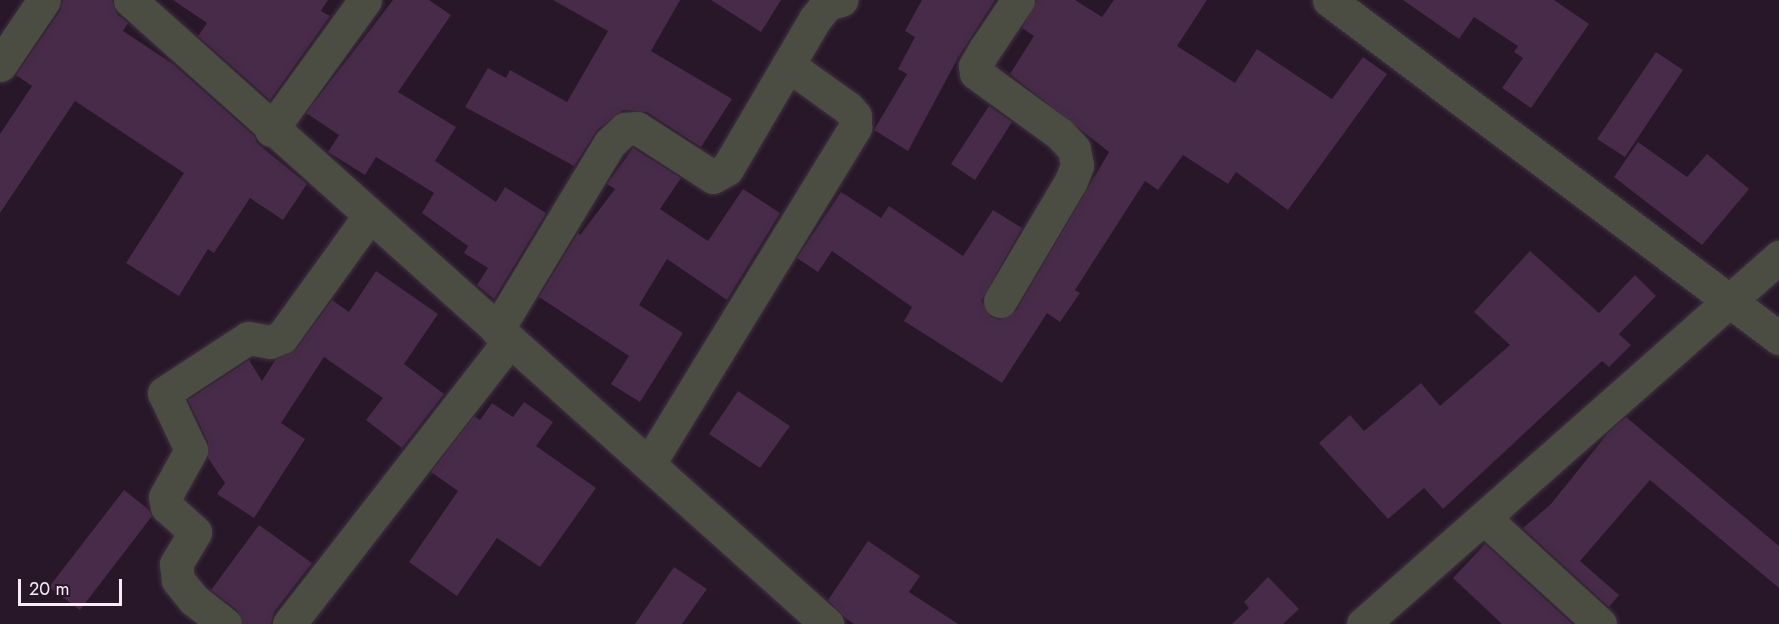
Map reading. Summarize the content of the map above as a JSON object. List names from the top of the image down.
{
  "scale_bar": "20 m"
}
